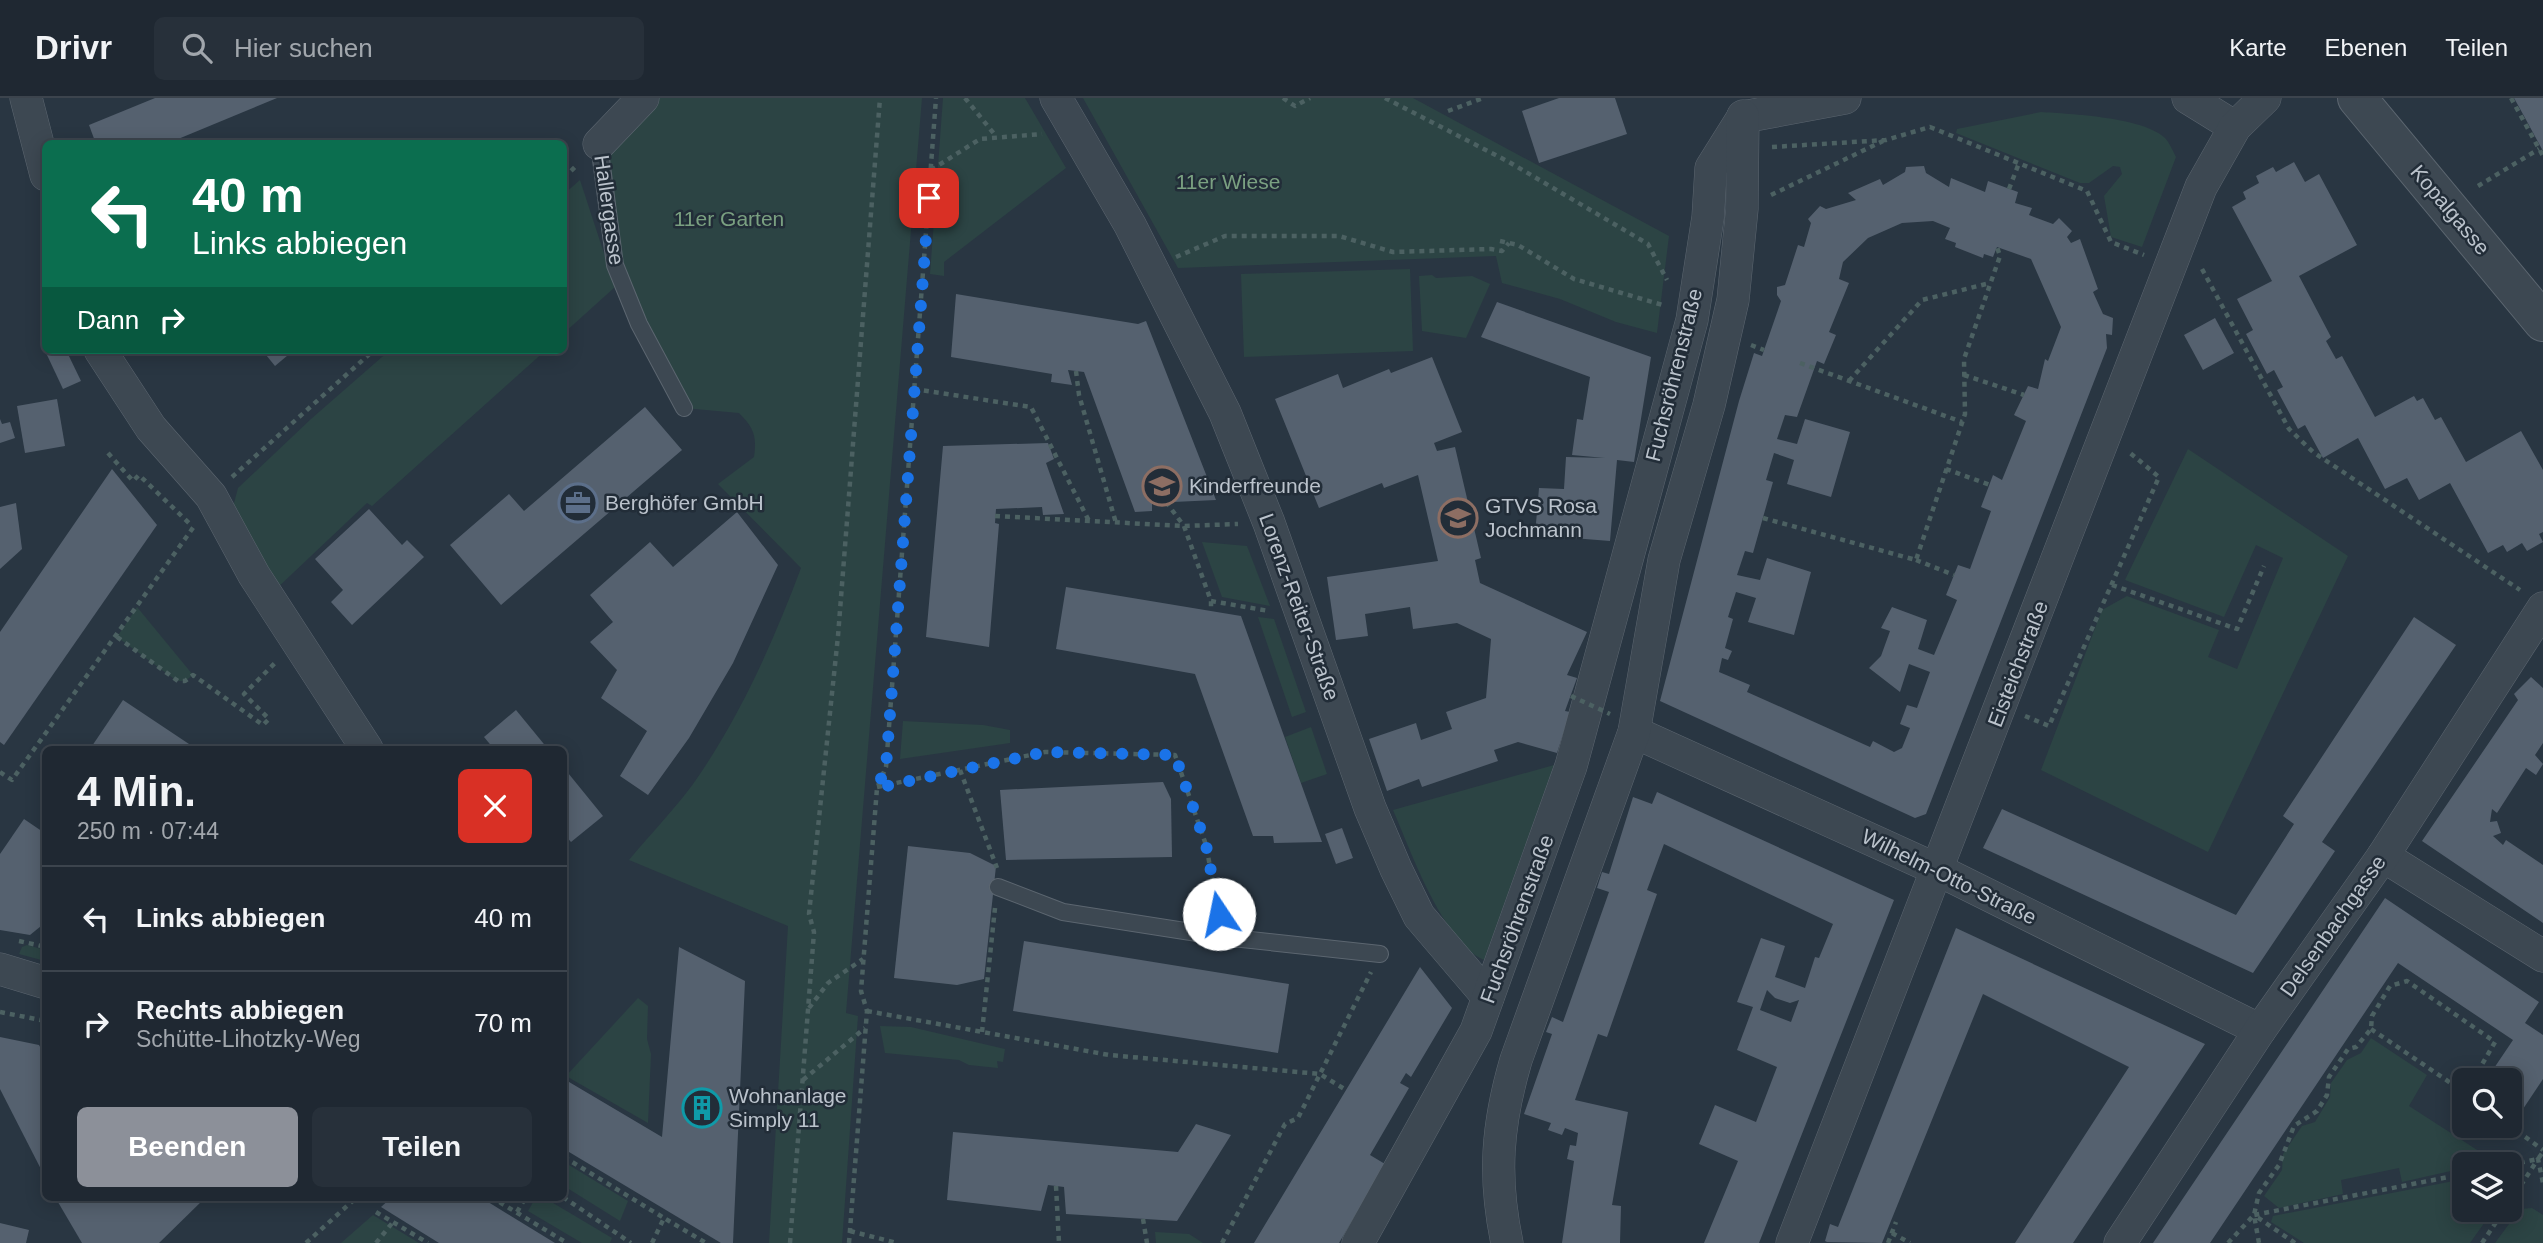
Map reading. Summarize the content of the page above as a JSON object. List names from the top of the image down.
{
  "streets": {
    "street": [
      "Hallergasse",
      "Kopalgasse",
      "Fuchsröhrenstraße",
      "Lorenz-Reiter-Straße",
      "Eisteichstraße",
      "Wilhelm-Otto-Straße",
      "Delsenbachgasse"
    ]
  },
  "crossings": [
    ["Fuchsröhrenstraße", "Lorenz-Reiter-Straße"],
    ["Fuchsröhrenstraße", "Wilhelm-Otto-Straße"],
    ["Eisteichstraße", "Wilhelm-Otto-Straße"],
    ["Wilhelm-Otto-Straße", "Delsenbachgasse"]
  ],
  "parks": ["11er Wiese", "11er Garten"],
  "places": {
    "school or university": ["Kinderfreunde", "GTVS Rosa Jochmann"],
    "office": ["Berghöfer GmbH"],
    "building": ["Wohnanlage Simply 11"]
  },
  "page": {
    "header": "Drivr",
    "search": "Hier suchen",
    "nav": ["Karte", "Ebenen", "Teilen"],
    "turn": ["40 m", "Links abbiegen"],
    "then": "Dann",
    "heading": ["4 Min.", "250 m · 07:44"],
    "list": [
      {
        "name": "Links abbiegen",
        "value": "40 m"
      },
      {
        "name": "Rechts abbiegen",
        "note": "Schütte-Lihotzky-Weg",
        "value": "70 m"
      }
    ],
    "buttons": ["Beenden", "Teilen"]
  }
}
